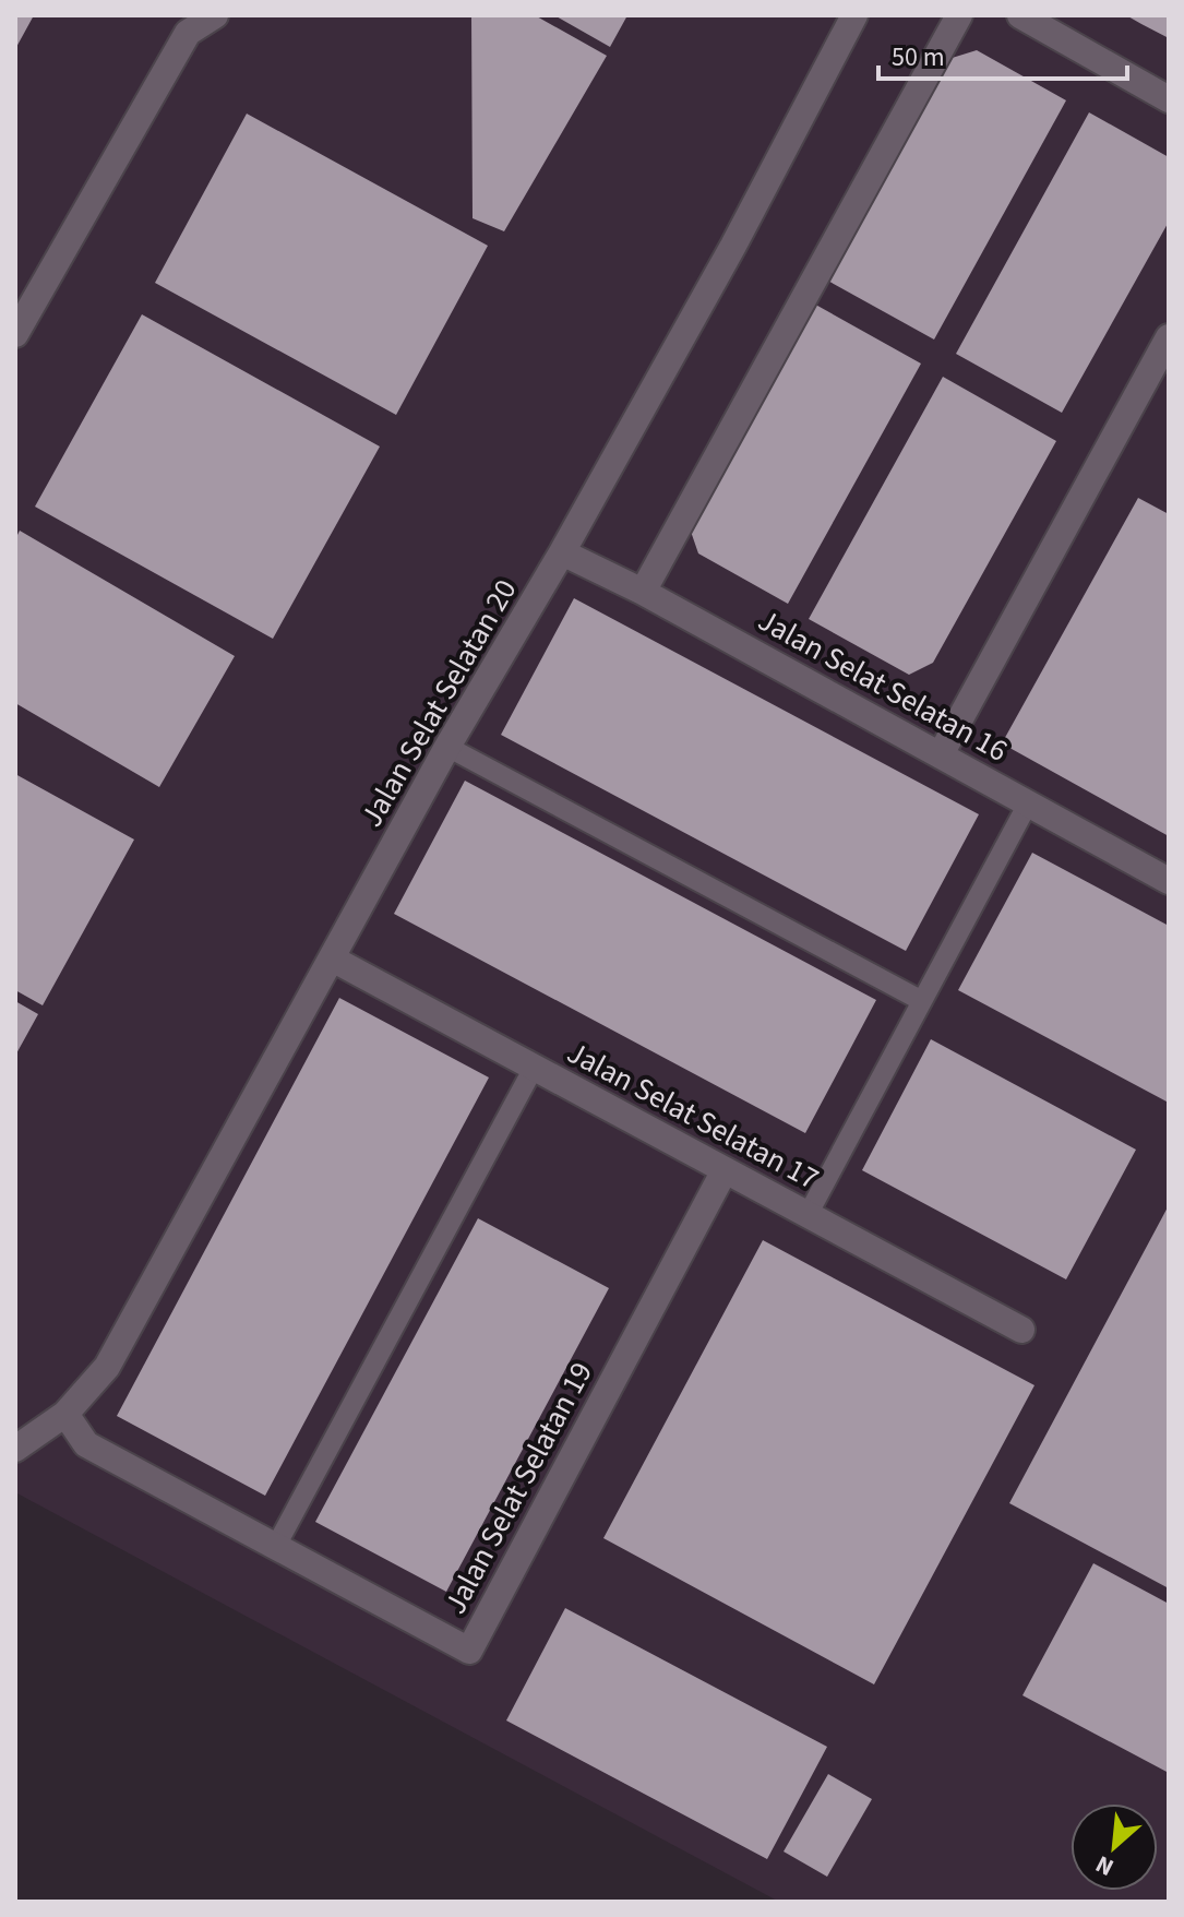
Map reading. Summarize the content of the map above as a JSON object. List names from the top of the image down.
{
  "streets": {
    "street": [
      "Jalan Selat Selatan 16",
      "Jalan Selat Selatan 20",
      "Jalan Selat Selatan 17",
      "Jalan Selat Selatan 19"
    ]
  },
  "crossings": [
    ["Jalan Selat Selatan 16", "Jalan Selat Selatan 20"],
    ["Jalan Selat Selatan 20", "Jalan Selat Selatan 17"],
    ["Jalan Selat Selatan 20", "Jalan Selat Selatan 19"],
    ["Jalan Selat Selatan 17", "Jalan Selat Selatan 19"]
  ],
  "scale_bar": "50 m",
  "north": "bottom left"
}
